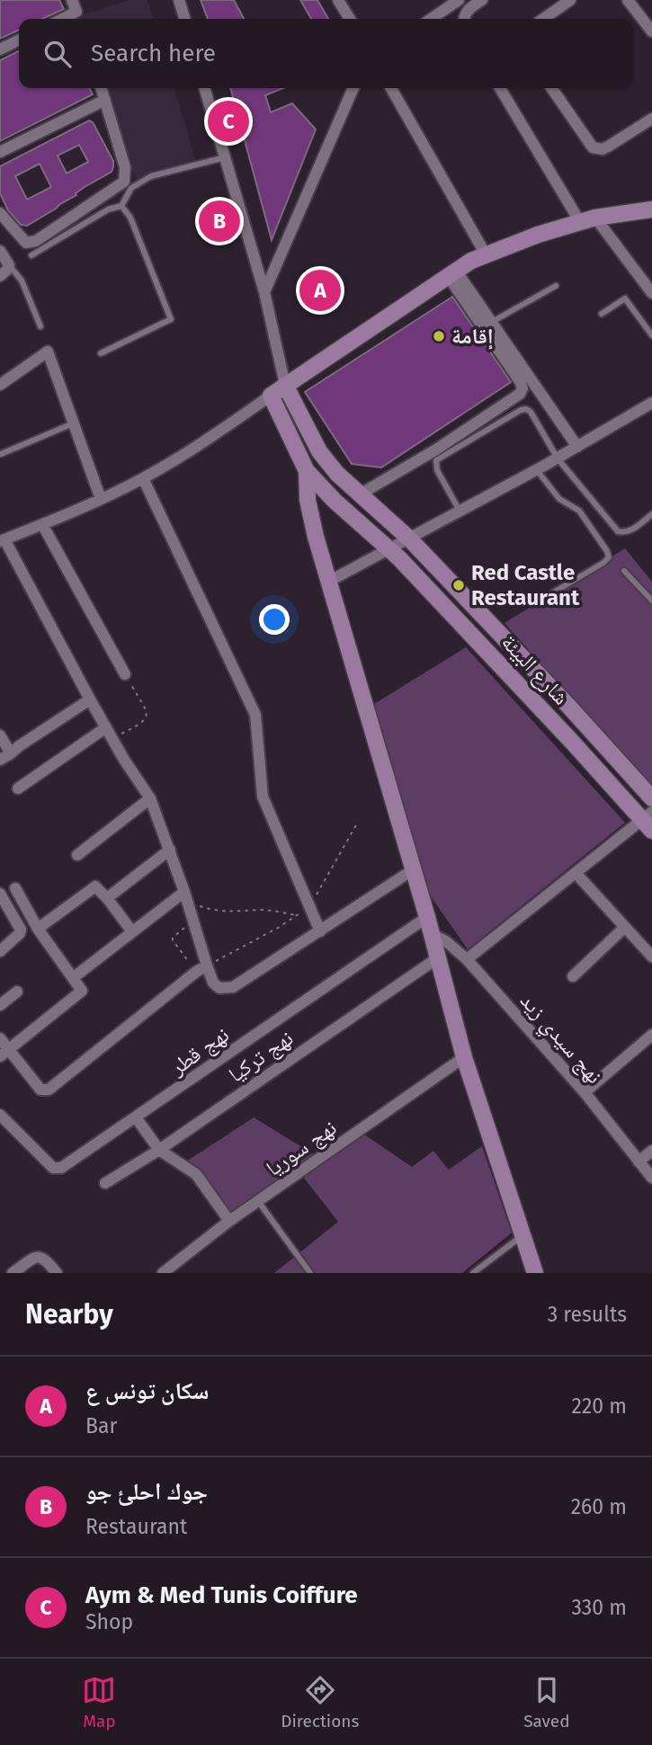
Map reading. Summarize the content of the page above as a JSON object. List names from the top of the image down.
{
  "streets": {
    "street": [
      "شارع البيئة",
      "نهج سيدي زيد",
      "نهج قطر",
      "نهج تركيا",
      "نهج سوريا"
    ]
  },
  "places": ["إقامة", "Red Castle Restaurant"],
  "page": {
    "search": "Search here",
    "pins": ["C", "B", "A"],
    "heading": ["Nearby", "3 results"],
    "list": [
      {
        "mark": "A",
        "name": "سكان تونس ع",
        "note": "Bar",
        "value": "220 m"
      },
      {
        "mark": "B",
        "name": "جوك احلئ جو",
        "note": "Restaurant",
        "value": "260 m"
      },
      {
        "mark": "C",
        "name": "Aym & Med Tunis Coiffure",
        "note": "Shop",
        "value": "330 m"
      }
    ],
    "nav": ["Map", "Directions", "Saved"]
  }
}
